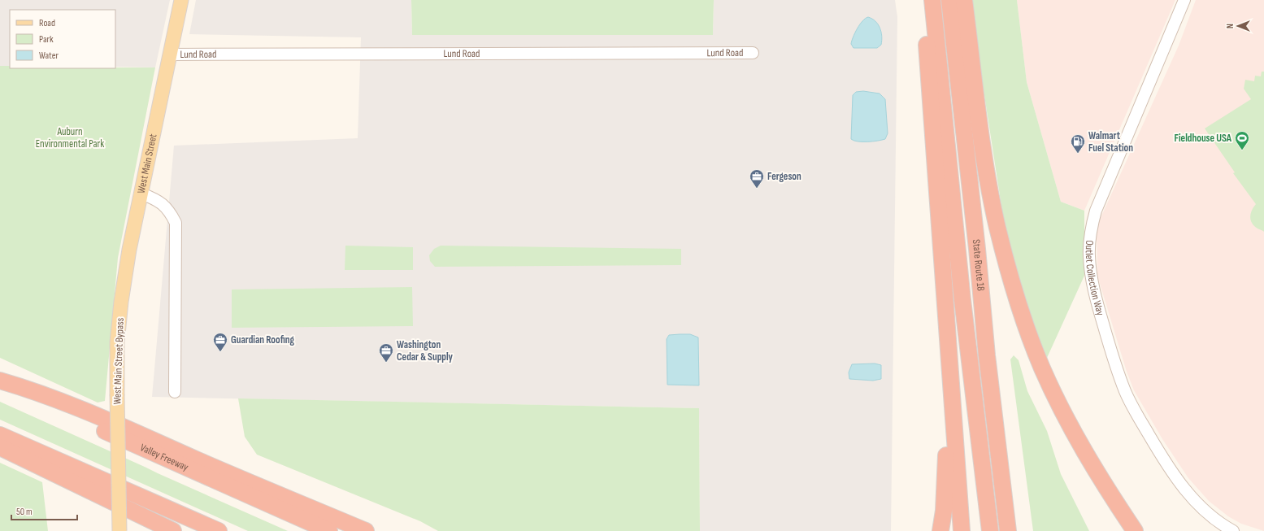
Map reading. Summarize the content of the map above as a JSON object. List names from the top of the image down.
{
  "streets": {
    "highway": ["State Route 18", "Valley Freeway"],
    "main road": ["West Main Street", "West Main Street Bypass"],
    "street": ["Lund Road", "Outlet Collection Way"]
  },
  "crossings": [
    ["Lund Road", "West Main Street"],
    ["West Main Street", "West Main Street Bypass"]
  ],
  "parks": ["Auburn Environmental Park"],
  "places": {
    "sports": ["Fieldhouse USA"],
    "fuel station": ["Walmart Fuel Station"],
    "office": ["Fergeson", "Guardian Roofing", "Washington Cedar & Supply"]
  },
  "legend": ["Road", "Park", "Water"],
  "scale_bar": "50 m",
  "north": "left"
}
